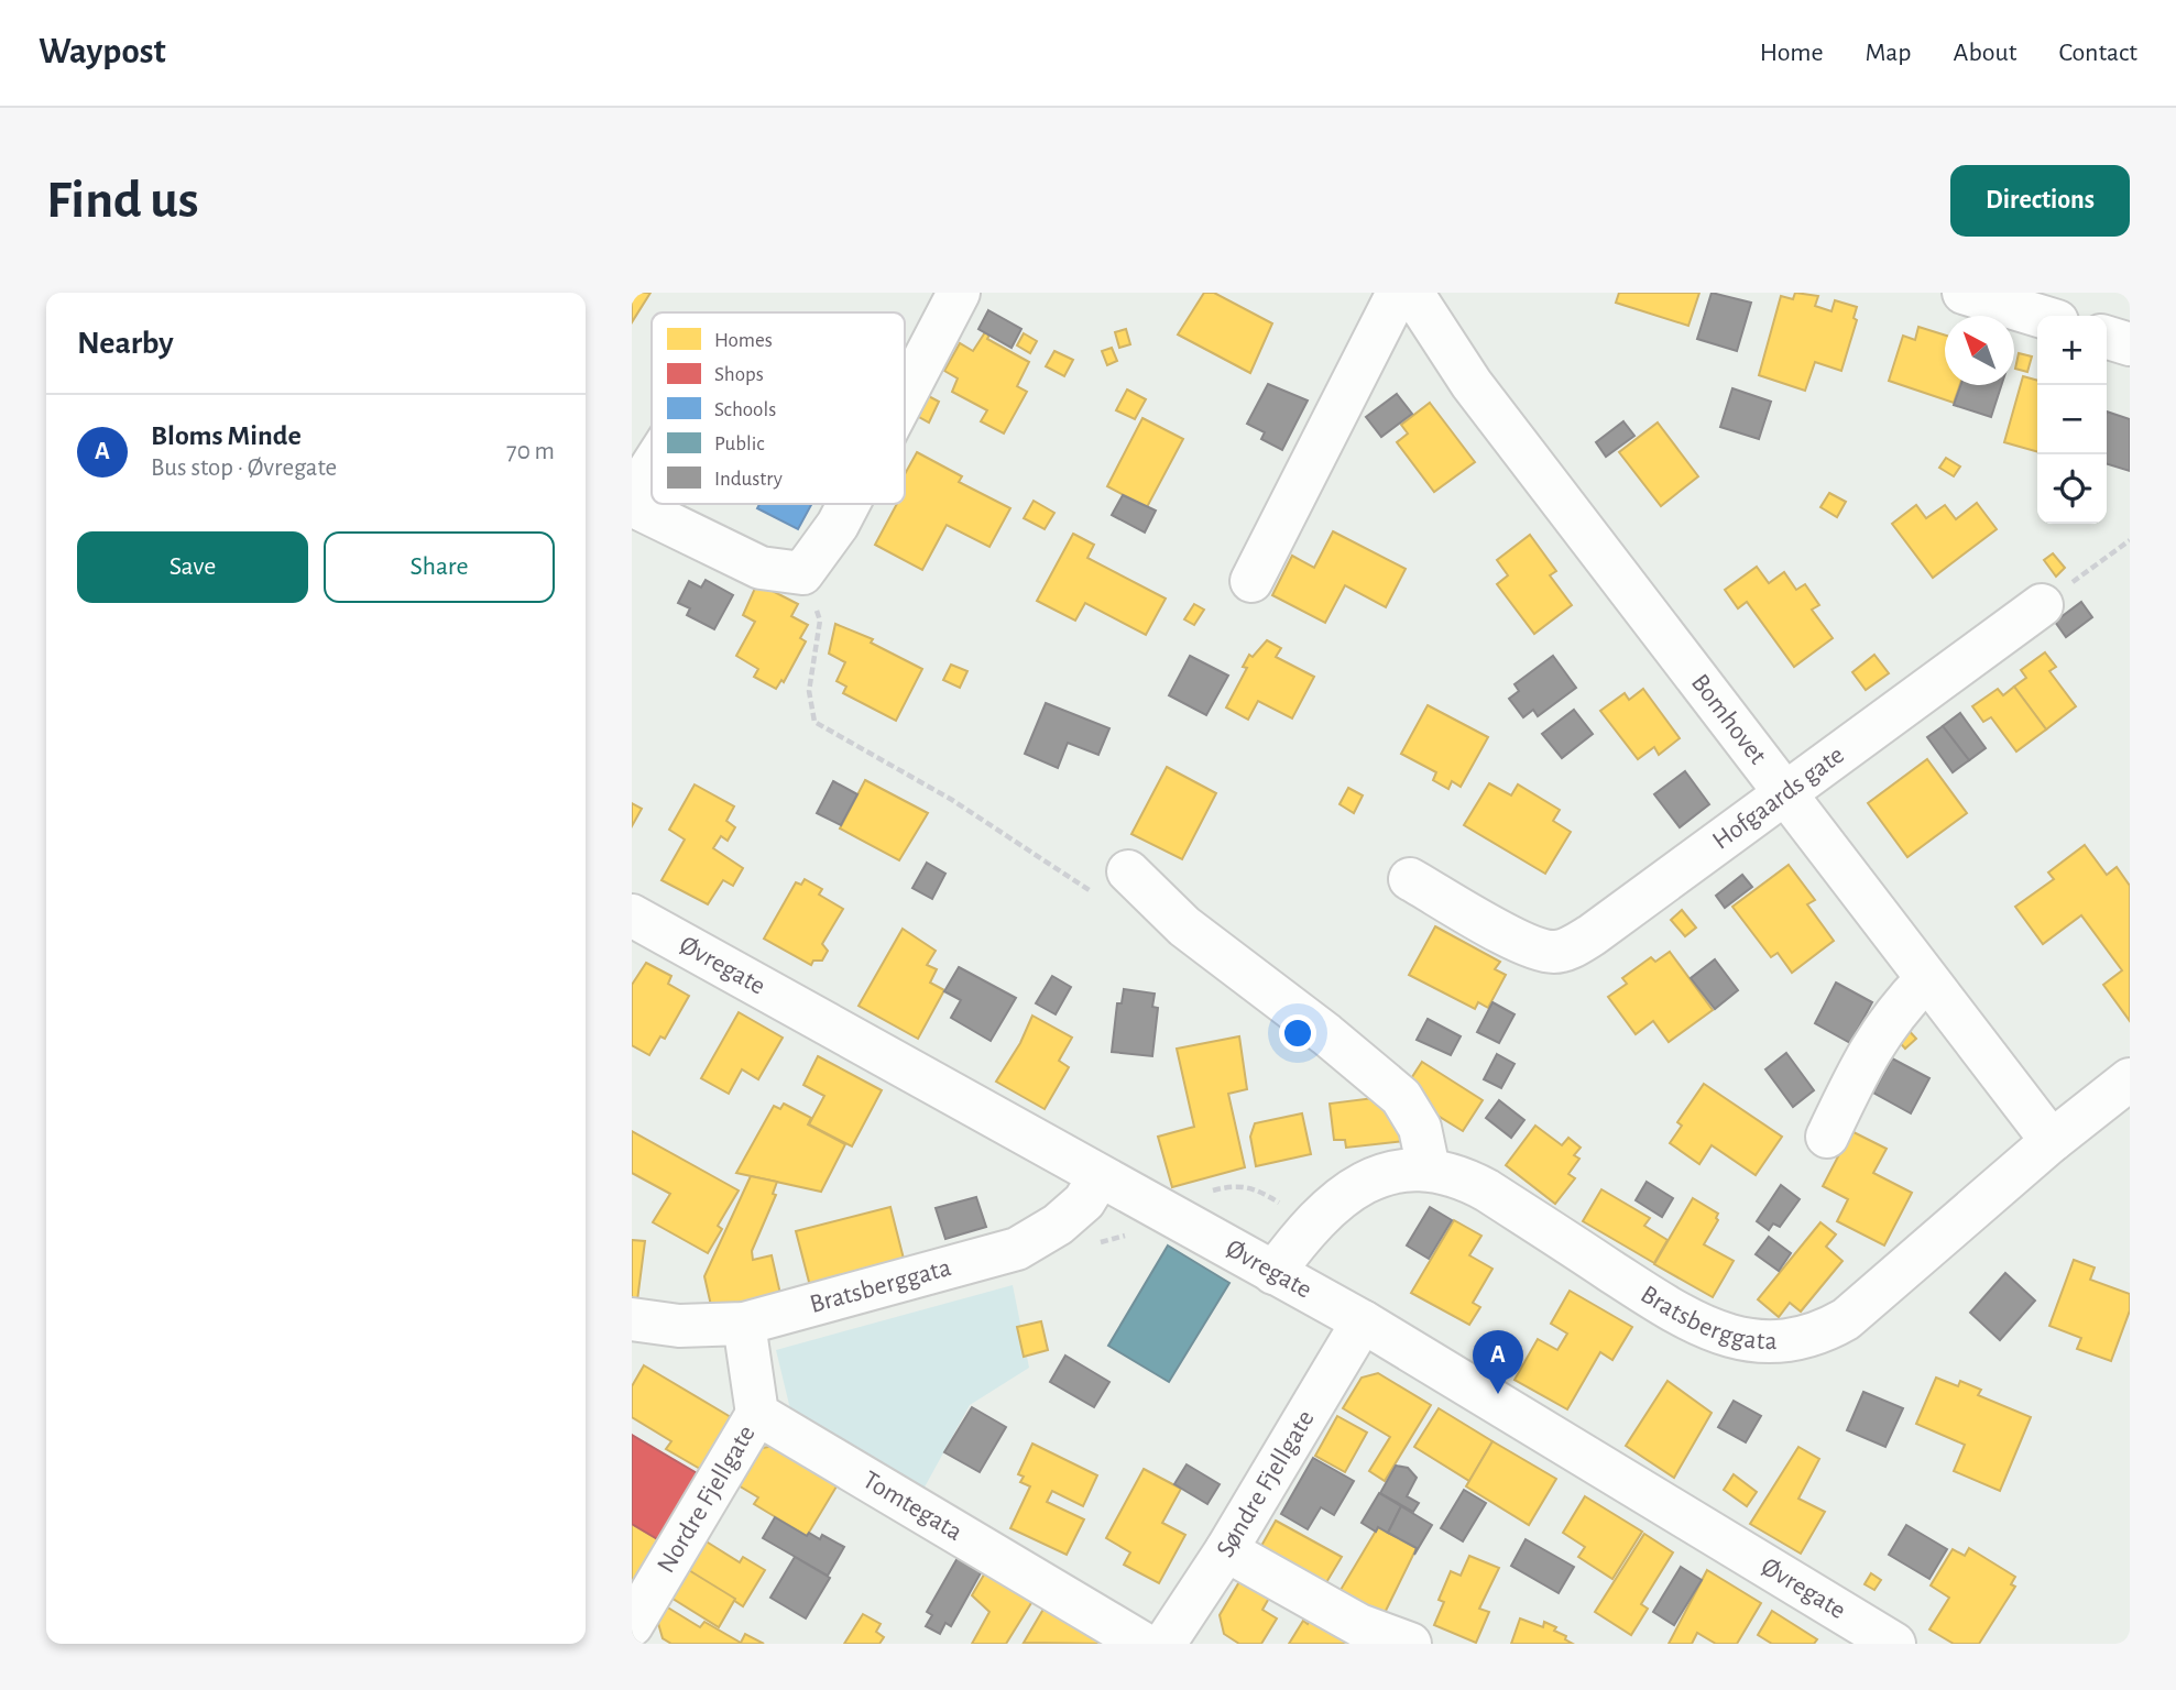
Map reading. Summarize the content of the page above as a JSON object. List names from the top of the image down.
{
  "streets": {
    "street": [
      "Bomhovet",
      "Hofgaards gate",
      "Øvregate",
      "Bratsberggata",
      "Søndre Fjellgate",
      "Nordre Fjellgate",
      "Tomtegata"
    ]
  },
  "crossings": [
    ["Bomhovet", "Hofgaards gate"],
    ["Bomhovet", "Bratsberggata"],
    ["Øvregate", "Bratsberggata"],
    ["Øvregate", "Søndre Fjellgate"],
    ["Nordre Fjellgate", "Tomtegata"]
  ],
  "legend": [
    "Homes",
    "Shops",
    "Schools",
    "Public",
    "Industry"
  ],
  "north": "top left",
  "page": {
    "header": "Waypost",
    "nav": [
      "Home",
      "Map",
      "About",
      "Contact"
    ],
    "buttons": [
      "Directions",
      ["Save", "Share"]
    ],
    "title": "Find us",
    "heading": "Nearby",
    "map_buttons": ["+", "−"],
    "list": [
      {
        "mark": "A",
        "name": "Bloms Minde",
        "note": "Bus stop · Øvregate",
        "value": "70 m"
      }
    ],
    "pins": "A"
  }
}
